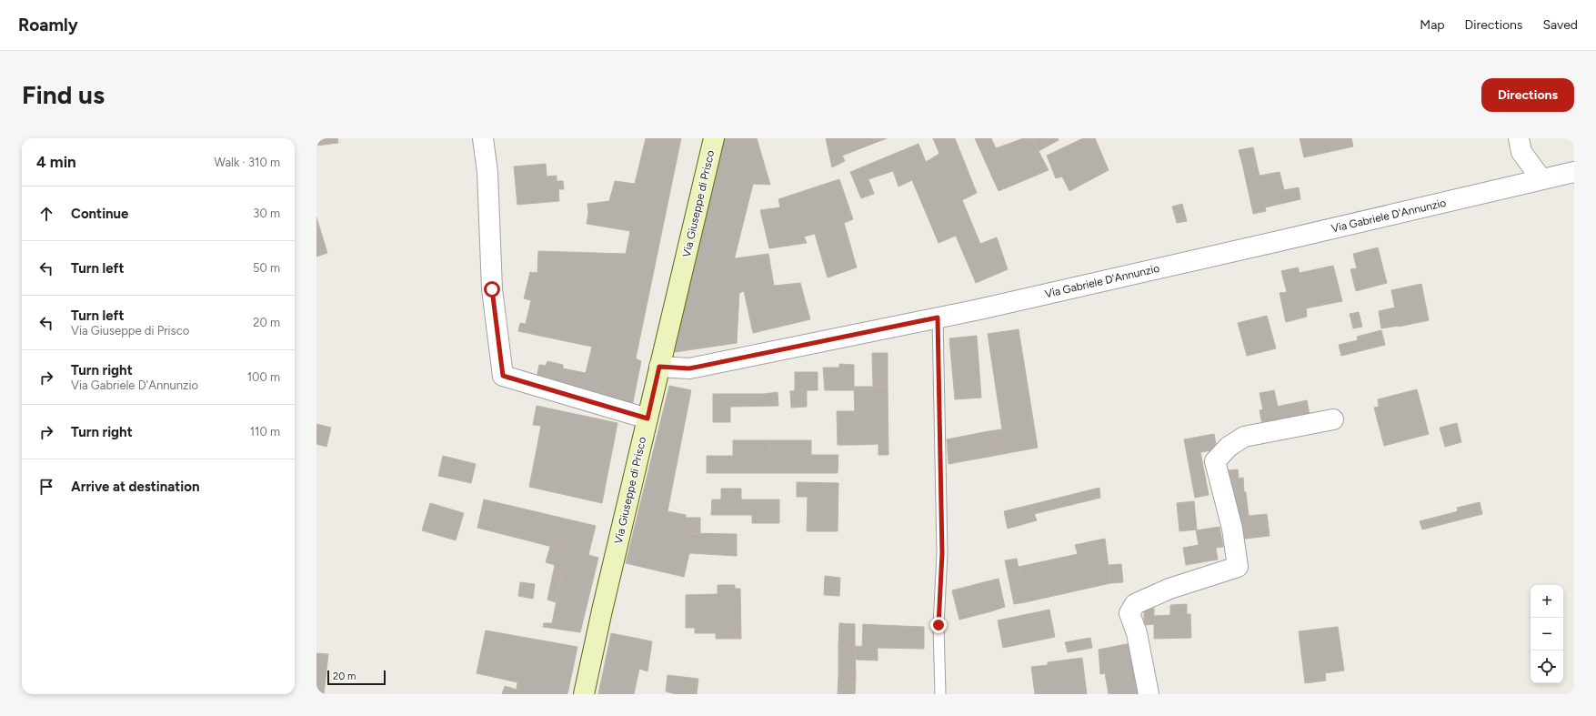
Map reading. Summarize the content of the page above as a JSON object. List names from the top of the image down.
{
  "streets": {
    "main road": ["Via Giuseppe di Prisco"],
    "street": ["Via Gabriele D'Annunzio"]
  },
  "crossings": [
    ["Via Giuseppe di Prisco", "Via Gabriele D'Annunzio"]
  ],
  "scale_bar": "20 m",
  "page": {
    "header": "Roamly",
    "nav": ["Map", "Directions", "Saved"],
    "buttons": "Directions",
    "title": "Find us",
    "heading": ["4 min", "Walk · 310 m"],
    "list": [
      ["Continue", "30 m"],
      ["Turn left", "50 m"],
      ["Turn left", "Via Giuseppe di Prisco", "20 m"],
      ["Turn right", "Via Gabriele D'Annunzio", "100 m"],
      ["Turn right", "110 m"],
      "Arrive at destination"
    ],
    "map_buttons": ["+", "−"],
    "scale": "20 m"
  }
}
